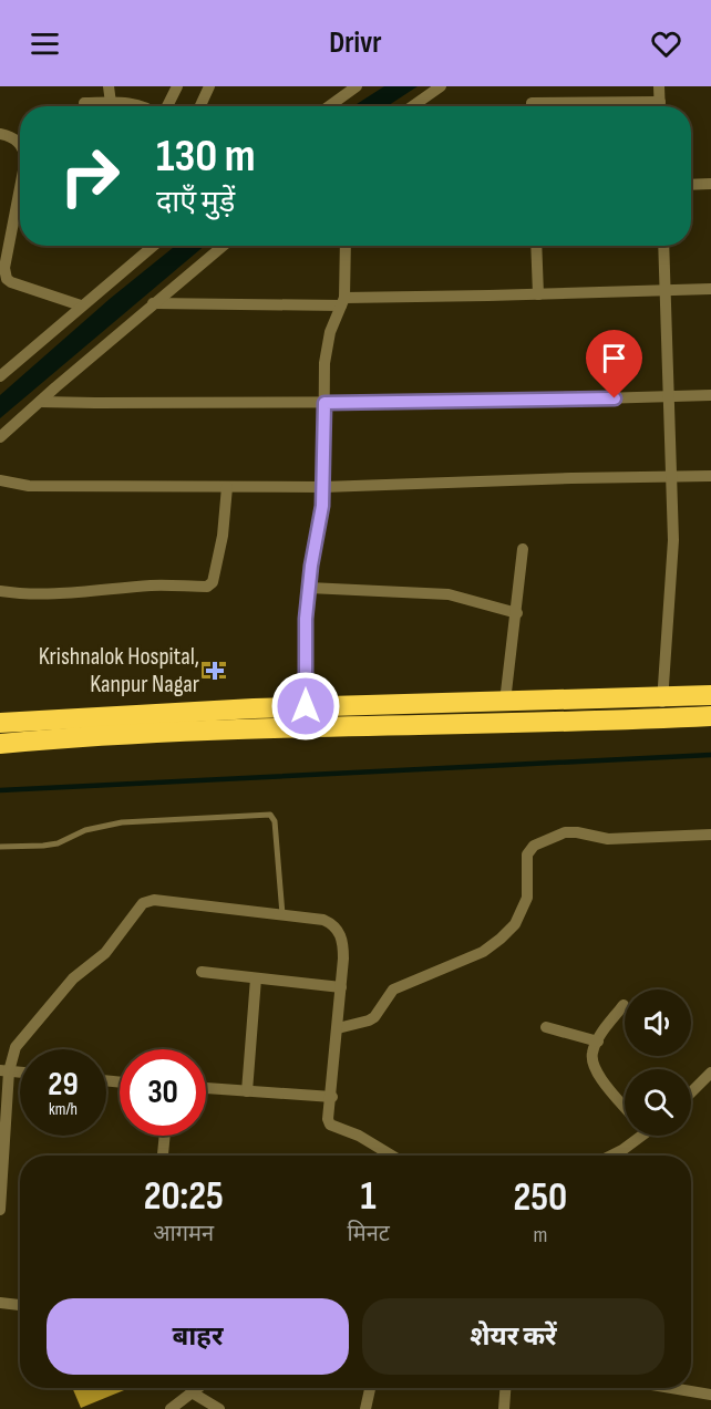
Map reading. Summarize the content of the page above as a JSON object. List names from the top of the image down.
{
  "places": {
    "health": ["Krishnalok Hospital, Kanpur Nagar"]
  },
  "page": {
    "header": "Drivr",
    "turn": ["130 m", "दाएँ मुड़ें"],
    "speed": "29 km/h",
    "limit": "30",
    "eta": [
      "20:25",
      "आगमन",
      "1",
      "मिनट",
      "250",
      "m"
    ],
    "buttons": ["बाहर", "शेयर करें"]
  }
}
